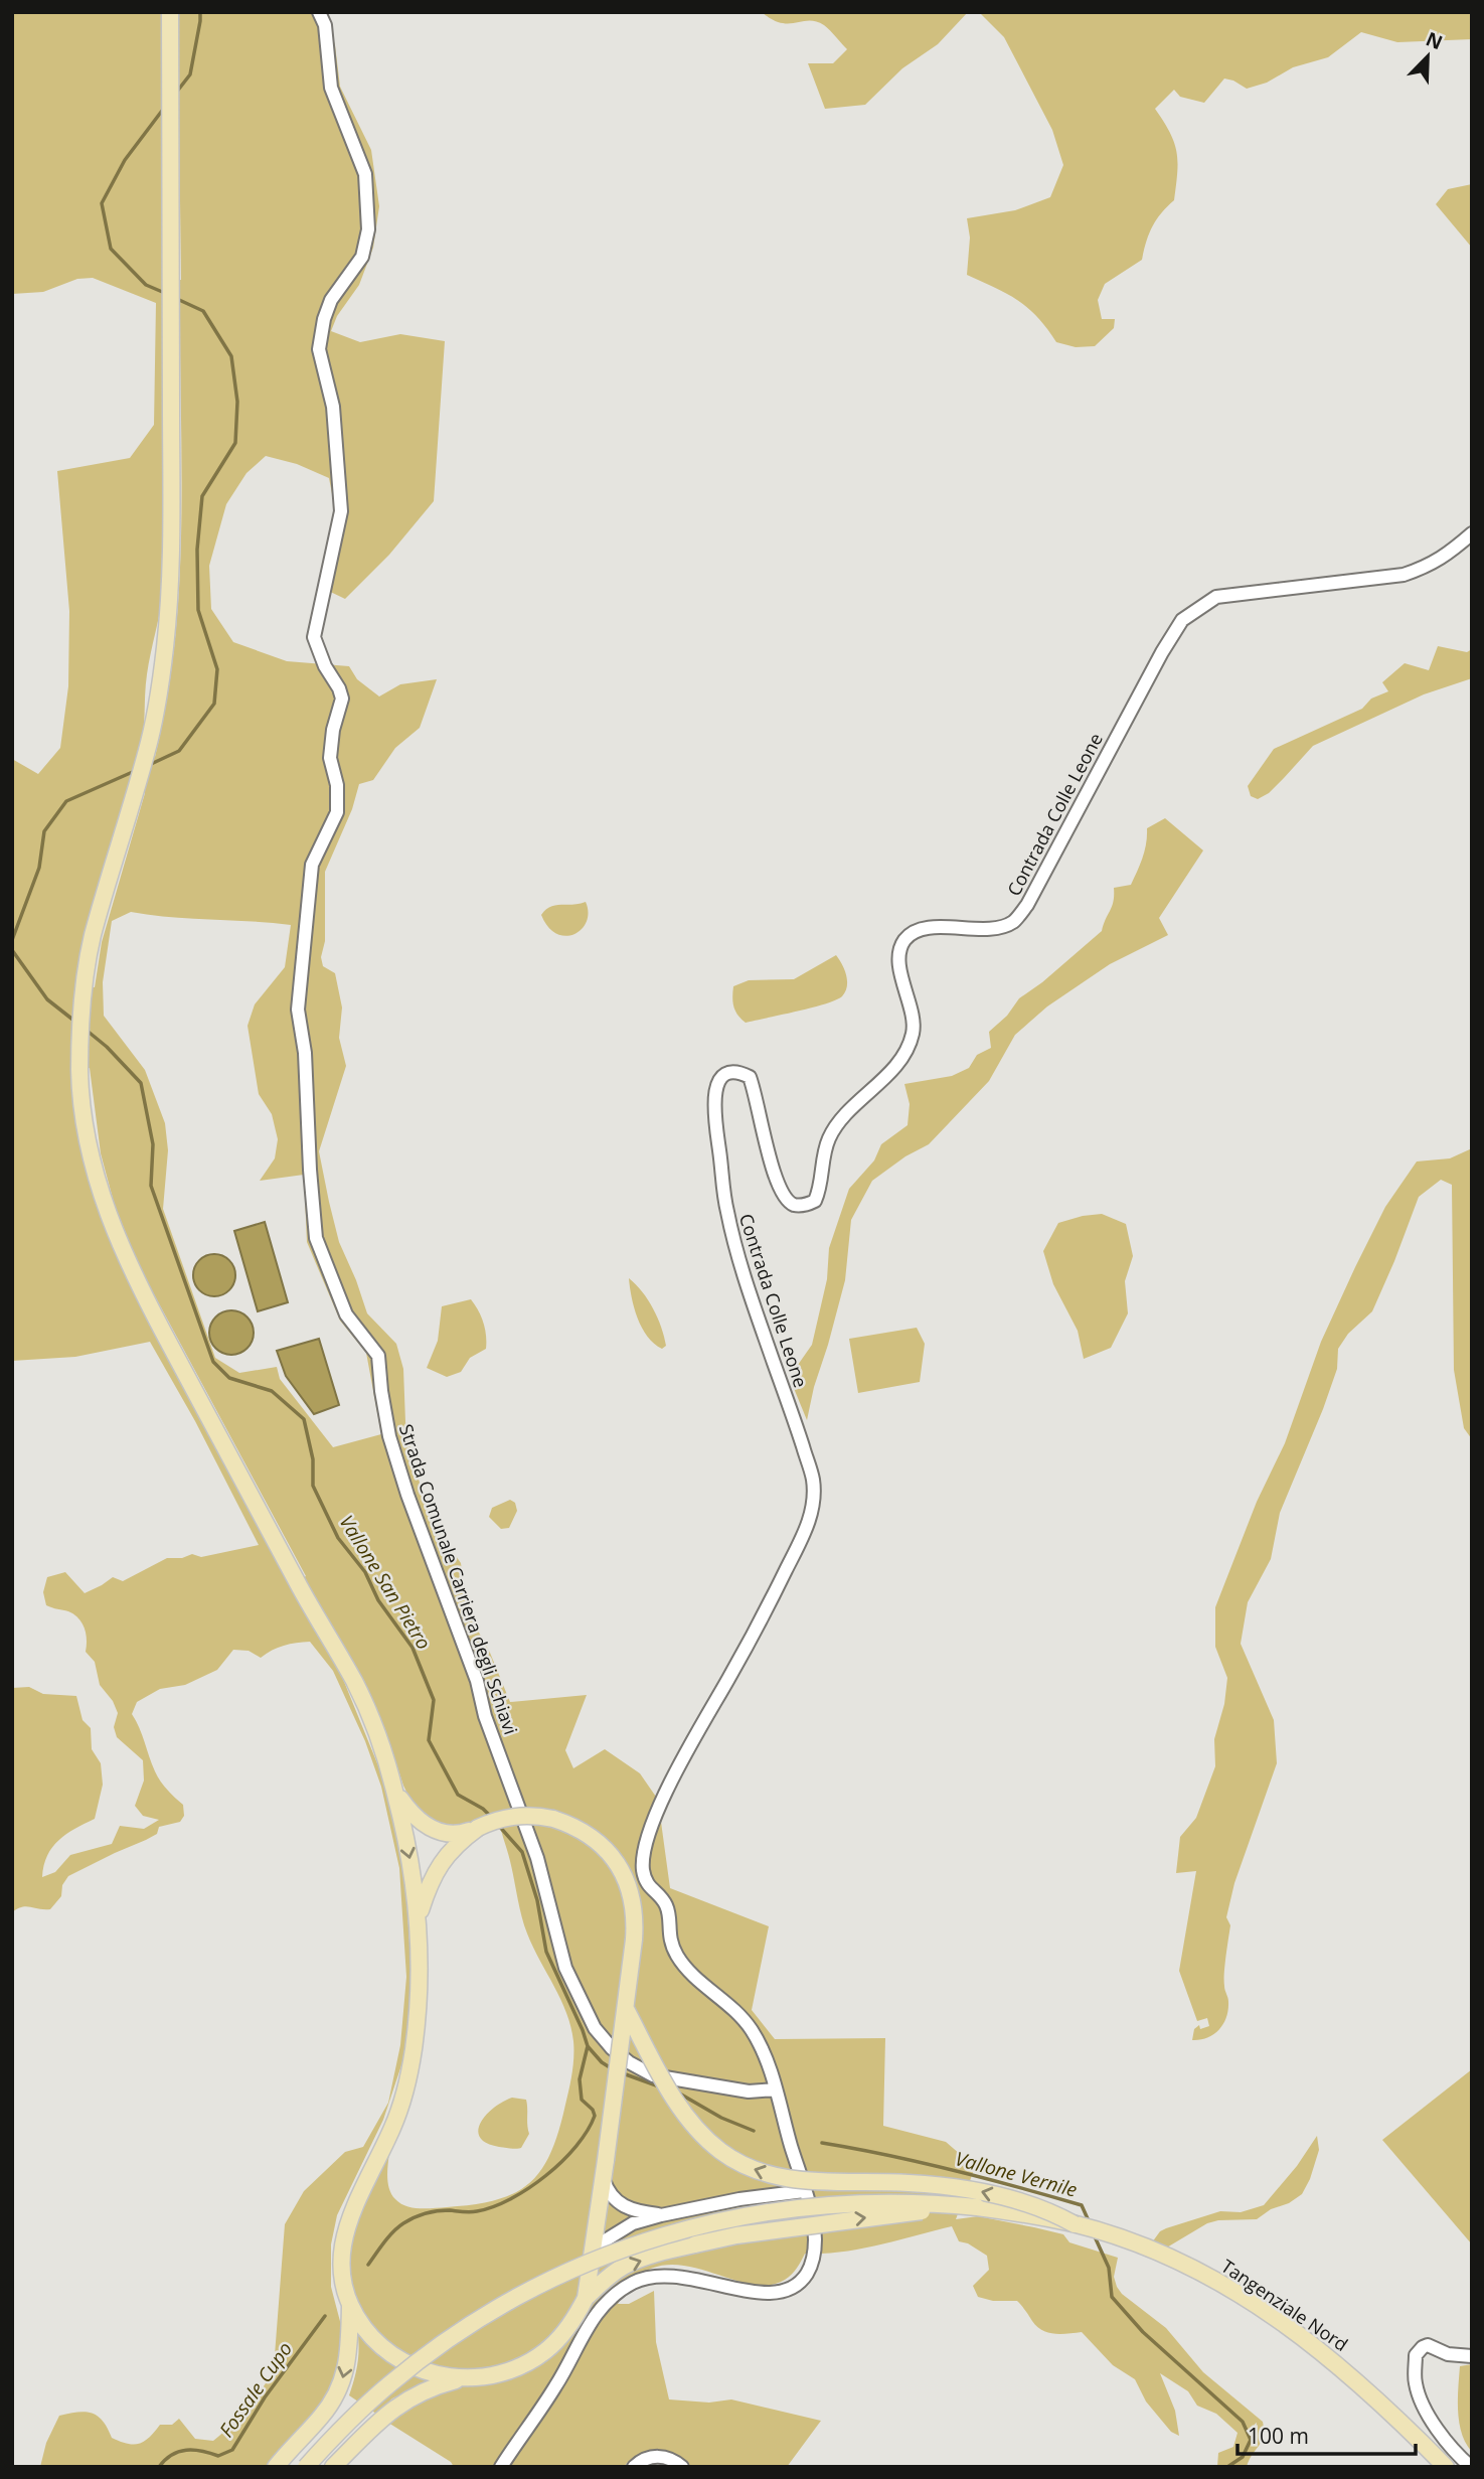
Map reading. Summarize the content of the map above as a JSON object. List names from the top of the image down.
{
  "streets": {
    "main road": ["Tangenziale Nord"],
    "street": ["Contrada Colle Leone", "Strada Comunale Carriera degli Schiavi"]
  },
  "crossings": [
    ["Contrada Colle Leone", "Strada Comunale Carriera degli Schiavi"]
  ],
  "water": ["Vallone San Pietro", "Vallone Vernile", "Fossale Cupo"],
  "scale_bar": "100 m",
  "north": "top right"
}
